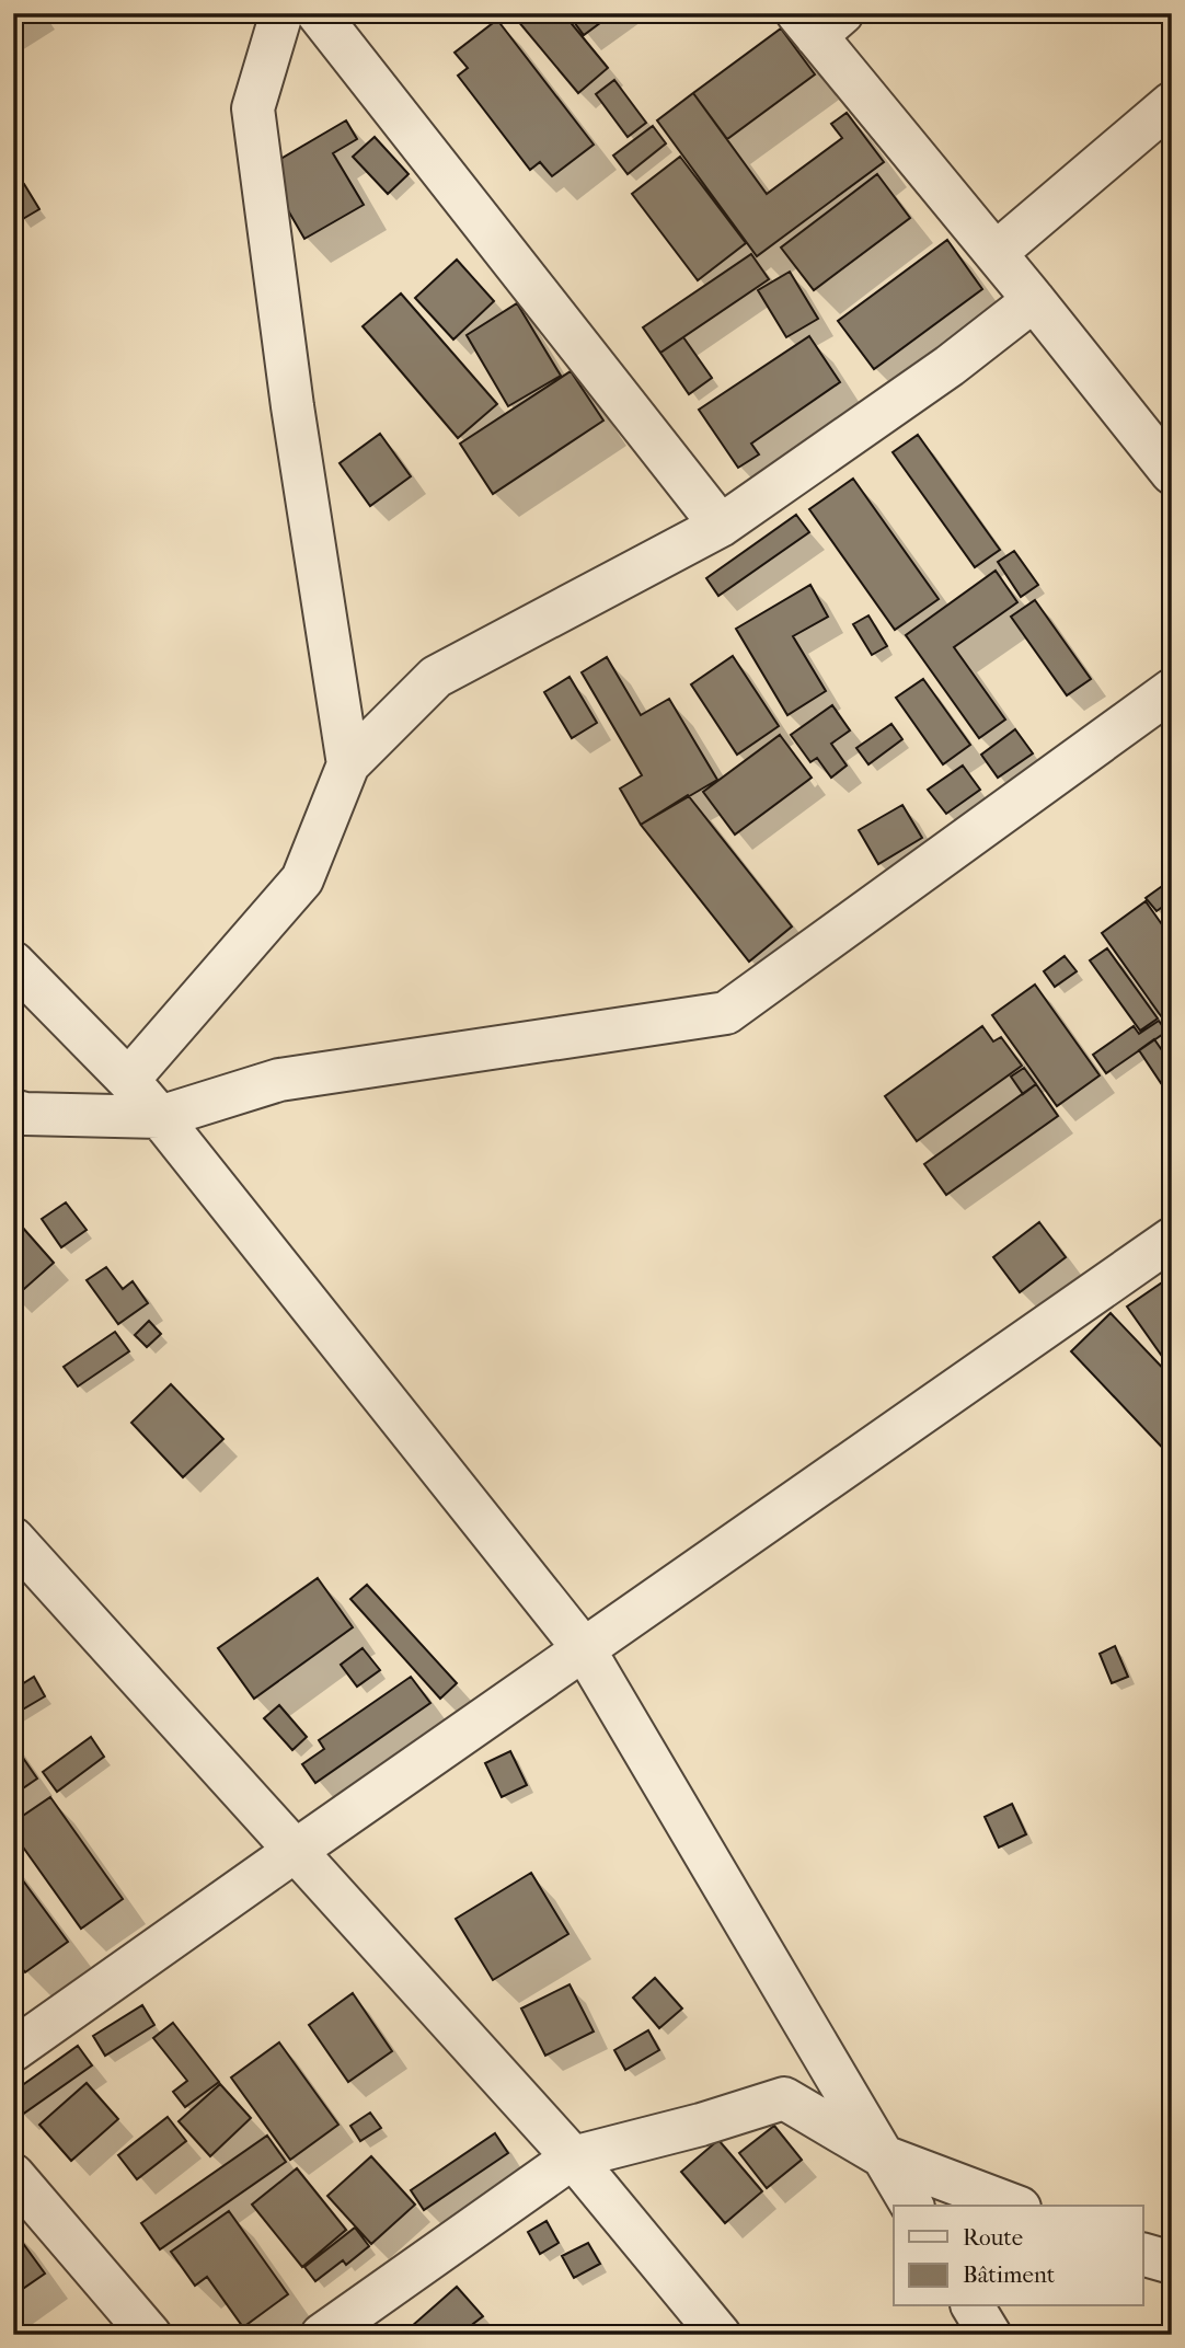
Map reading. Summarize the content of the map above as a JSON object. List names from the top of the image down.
{
  "legend": ["Route", "Bâtiment"]
}
